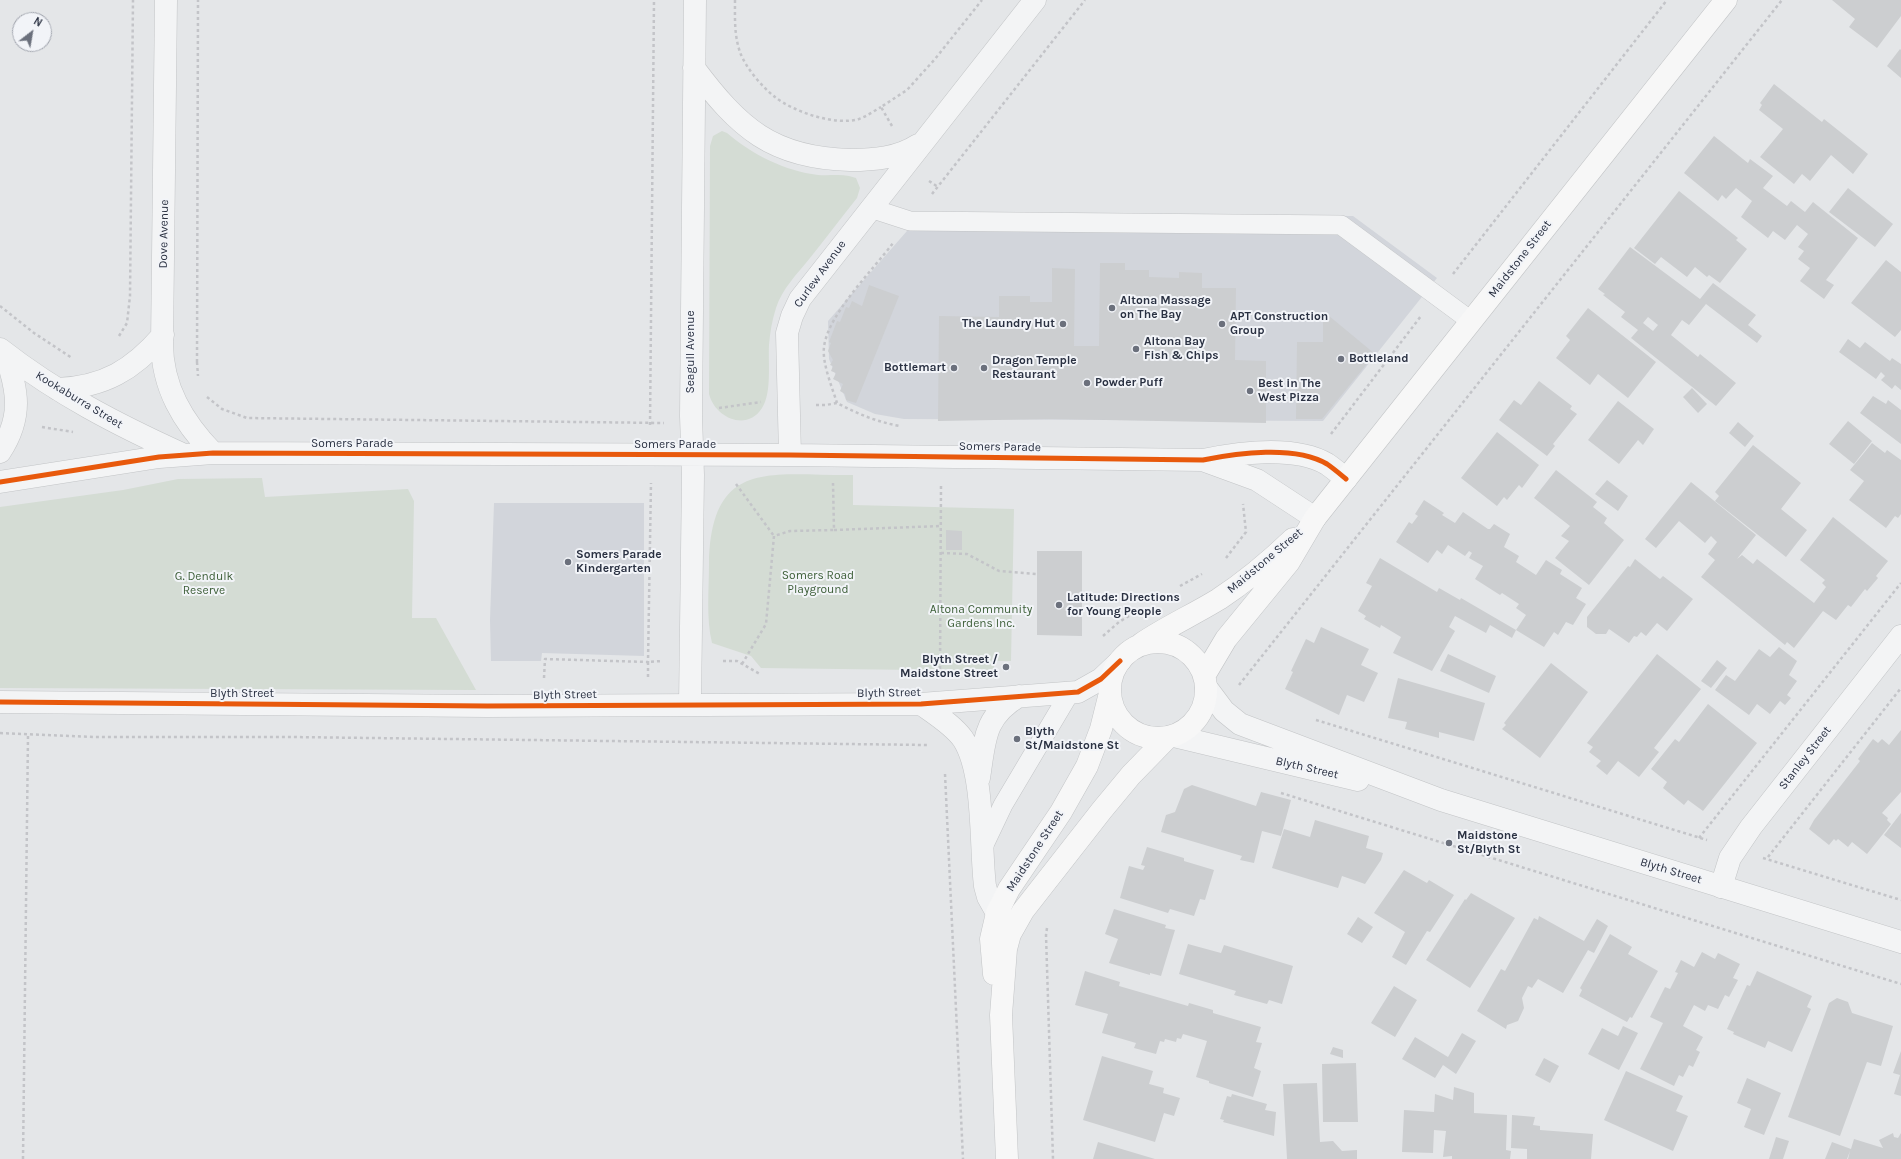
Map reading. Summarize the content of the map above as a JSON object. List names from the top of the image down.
{
  "streets": {
    "main road": ["Maidstone Street"],
    "street": [
      "Dove Avenue",
      "Curlew Avenue",
      "Seagull Avenue",
      "Kookaburra Street",
      "Somers Parade",
      "Blyth Street",
      "Stanley Street"
    ]
  },
  "crossings": [
    ["Dove Avenue", "Somers Parade"],
    ["Maidstone Street", "Somers Parade"],
    ["Maidstone Street", "Blyth Street"],
    ["Curlew Avenue", "Seagull Avenue"],
    ["Curlew Avenue", "Somers Parade"],
    ["Seagull Avenue", "Somers Parade"],
    ["Seagull Avenue", "Blyth Street"],
    ["Kookaburra Street", "Somers Parade"],
    ["Blyth Street", "Stanley Street"]
  ],
  "parks": ["Somers Road Playground", "G. Dendulk Reserve", "Altona Community Gardens Inc."],
  "places": [
    "Altona Massage on The Bay",
    "The Laundry Hut",
    "APT Construction Group",
    "Altona Bay Fish & Chips",
    "Bottleland",
    "Bottlemart",
    "Dragon Temple Restaurant",
    "Powder Puff",
    "Best in The West Pizza",
    "Somers Parade Kindergarten",
    "Latitude: Directions for Young People",
    "Blyth Street / Maidstone Street",
    "Blyth St/Maidstone St",
    "Maidstone St/Blyth St"
  ],
  "north": "top right"
}
